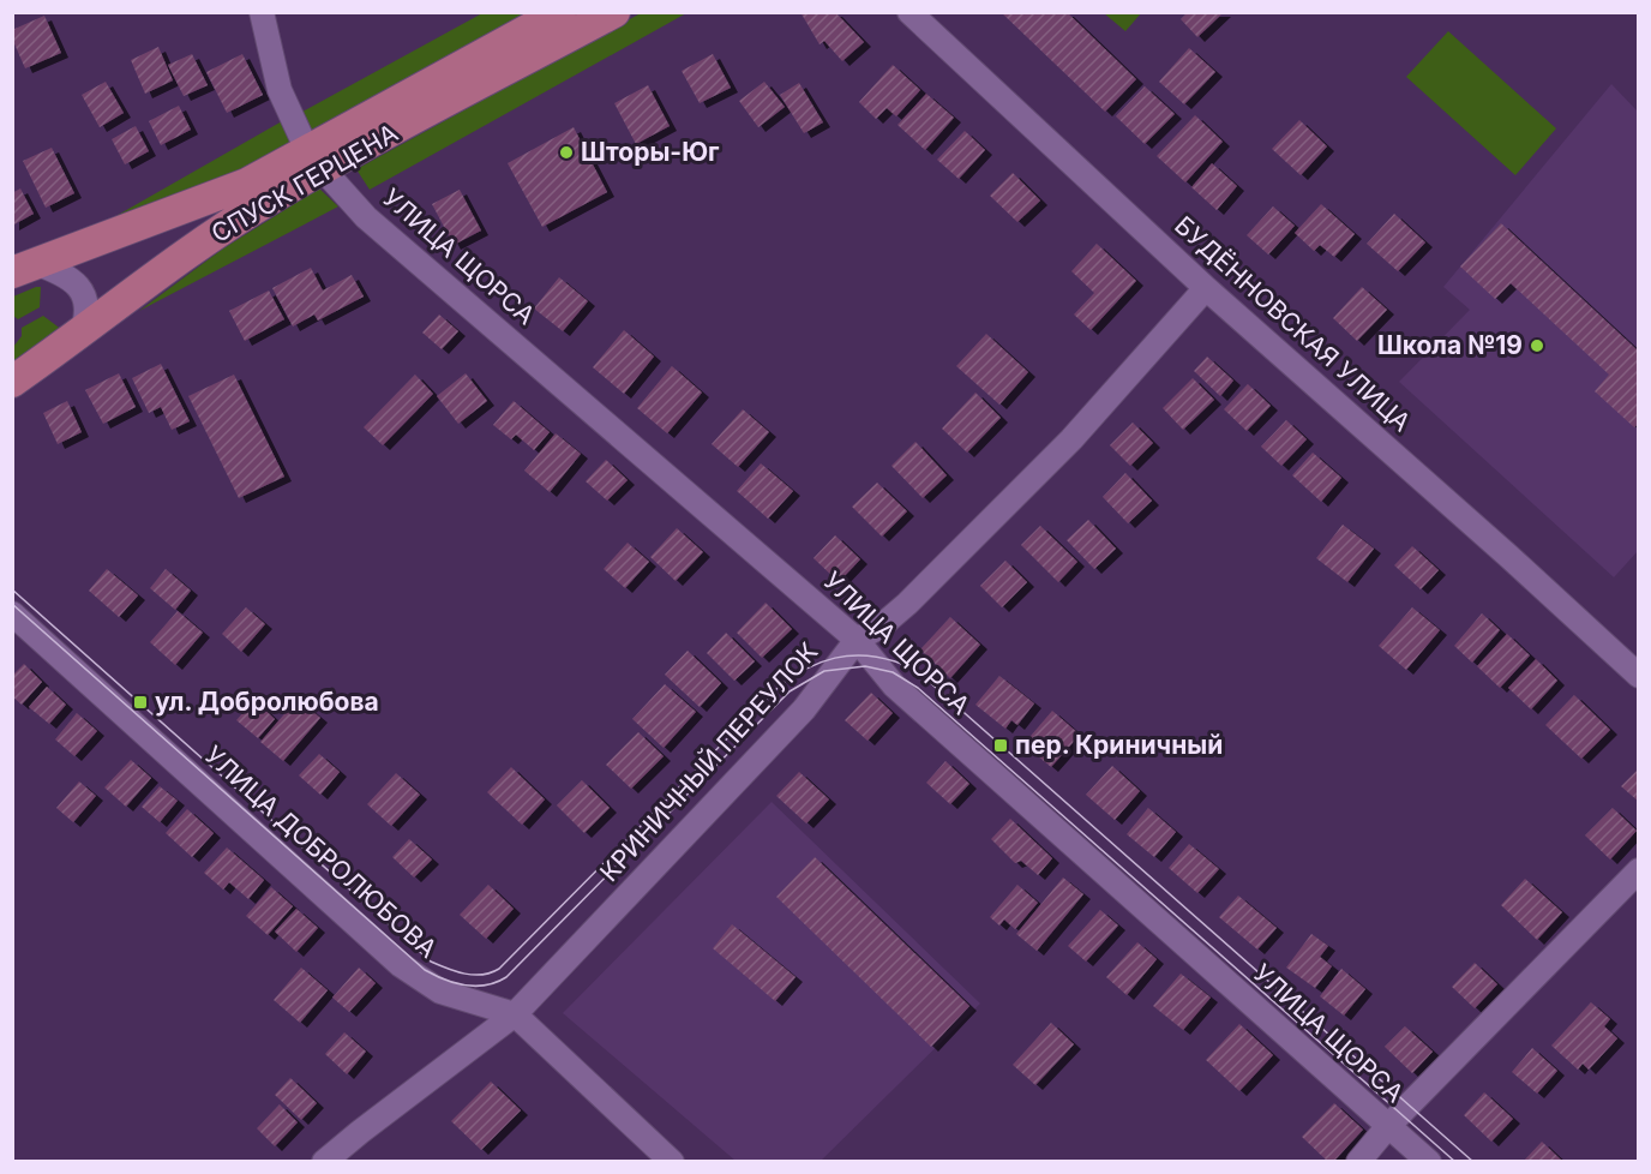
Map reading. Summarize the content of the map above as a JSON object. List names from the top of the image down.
{
  "streets": {
    "main road": ["СПУСК ГЕРЦЕНА"],
    "street": [
      "УЛИЦА ЩОРСА",
      "БУДЁННОВСКАЯ УЛИЦА",
      "КРИНИЧНЫЙ ПЕРЕУЛОК",
      "УЛИЦА ДОБРОЛЮБОВА"
    ]
  },
  "crossings": [
    ["СПУСК ГЕРЦЕНА", "УЛИЦА ЩОРСА"],
    ["УЛИЦА ЩОРСА", "КРИНИЧНЫЙ ПЕРЕУЛОК"],
    ["БУДЁННОВСКАЯ УЛИЦА", "КРИНИЧНЫЙ ПЕРЕУЛОК"],
    ["КРИНИЧНЫЙ ПЕРЕУЛОК", "УЛИЦА ДОБРОЛЮБОВА"]
  ],
  "places": {
    "other": ["Шторы-Юг", "Школа №19"],
    "transit": ["ул. Добролюбова", "пер. Криничный"]
  }
}
